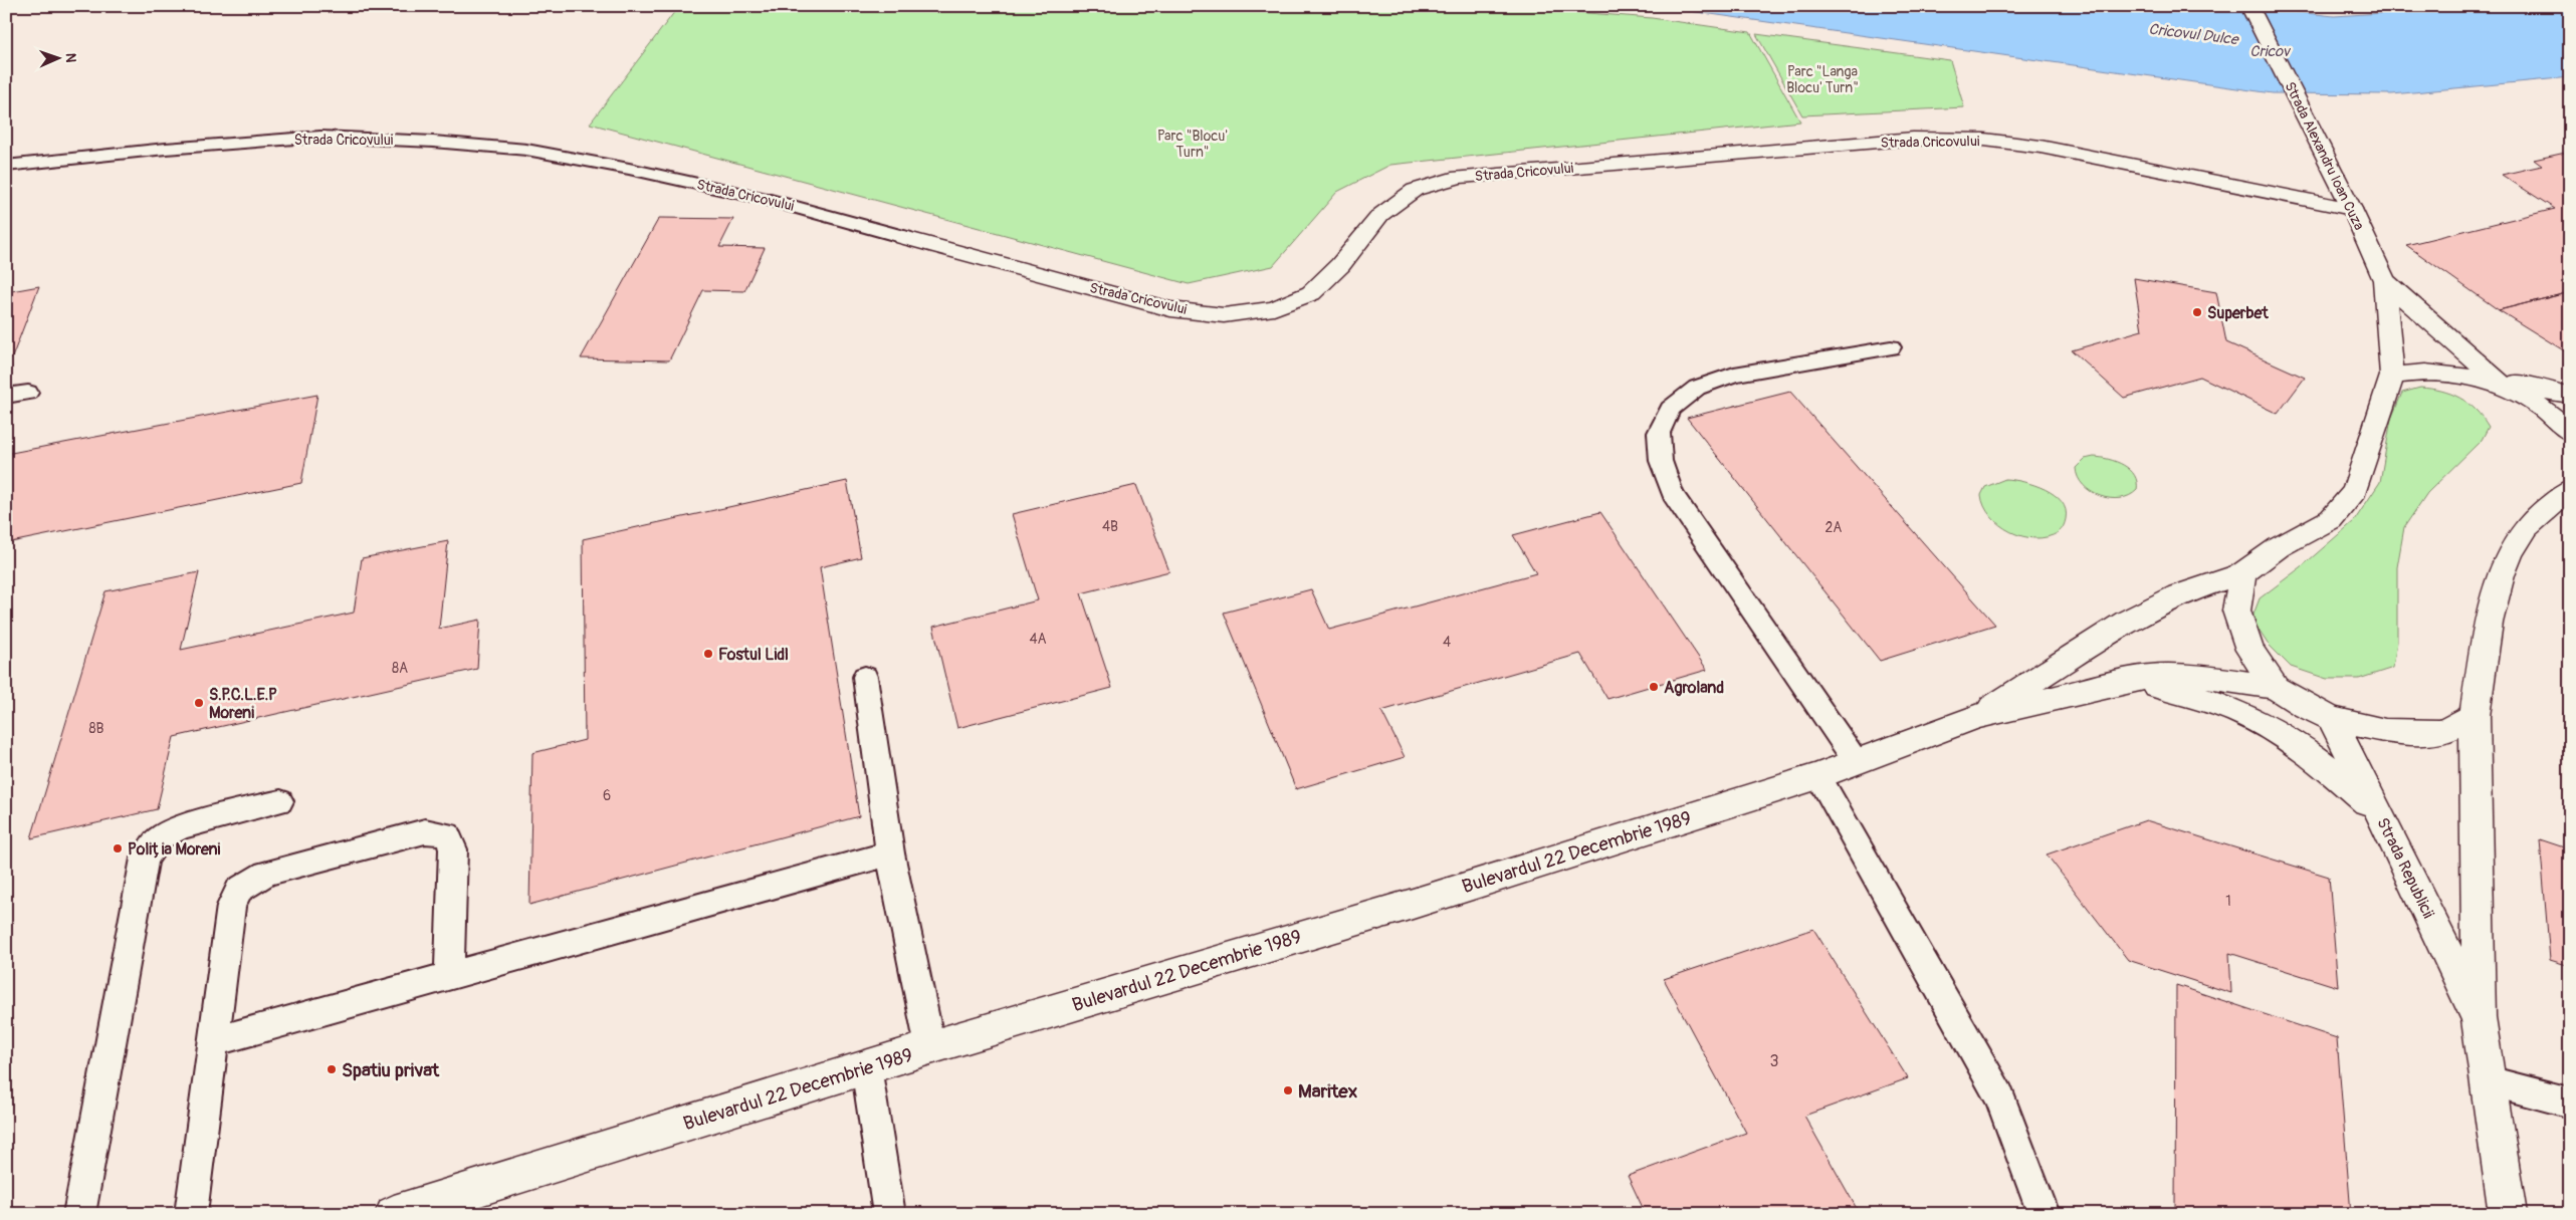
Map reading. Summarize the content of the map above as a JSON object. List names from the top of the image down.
{
  "streets": {
    "main road": [
      "Strada Cricovului",
      "Strada Alexandru Ioan Cuza",
      "Bulevardul 22 Decembrie 1989",
      "Strada Republicii"
    ]
  },
  "crossings": [
    ["Strada Cricovului", "Strada Alexandru Ioan Cuza"],
    ["Strada Alexandru Ioan Cuza", "Bulevardul 22 Decembrie 1989"]
  ],
  "water": ["Cricovul Dulce", "Cricov"],
  "parks": ["Parc \"Langa Blocu' Turn\"", "Parc \"Blocu' Turn\""],
  "places": [
    "Superbet",
    "Fostul Lidl",
    "Agroland",
    "S.P.C.L.E.P Moreni",
    "Poliția Moreni",
    "Spatiu privat",
    "Maritex"
  ],
  "house_numbers": [
    "4B",
    "2A",
    "4A",
    "4",
    "8A",
    "8B",
    "6",
    "1",
    "3"
  ],
  "north": "right"
}
